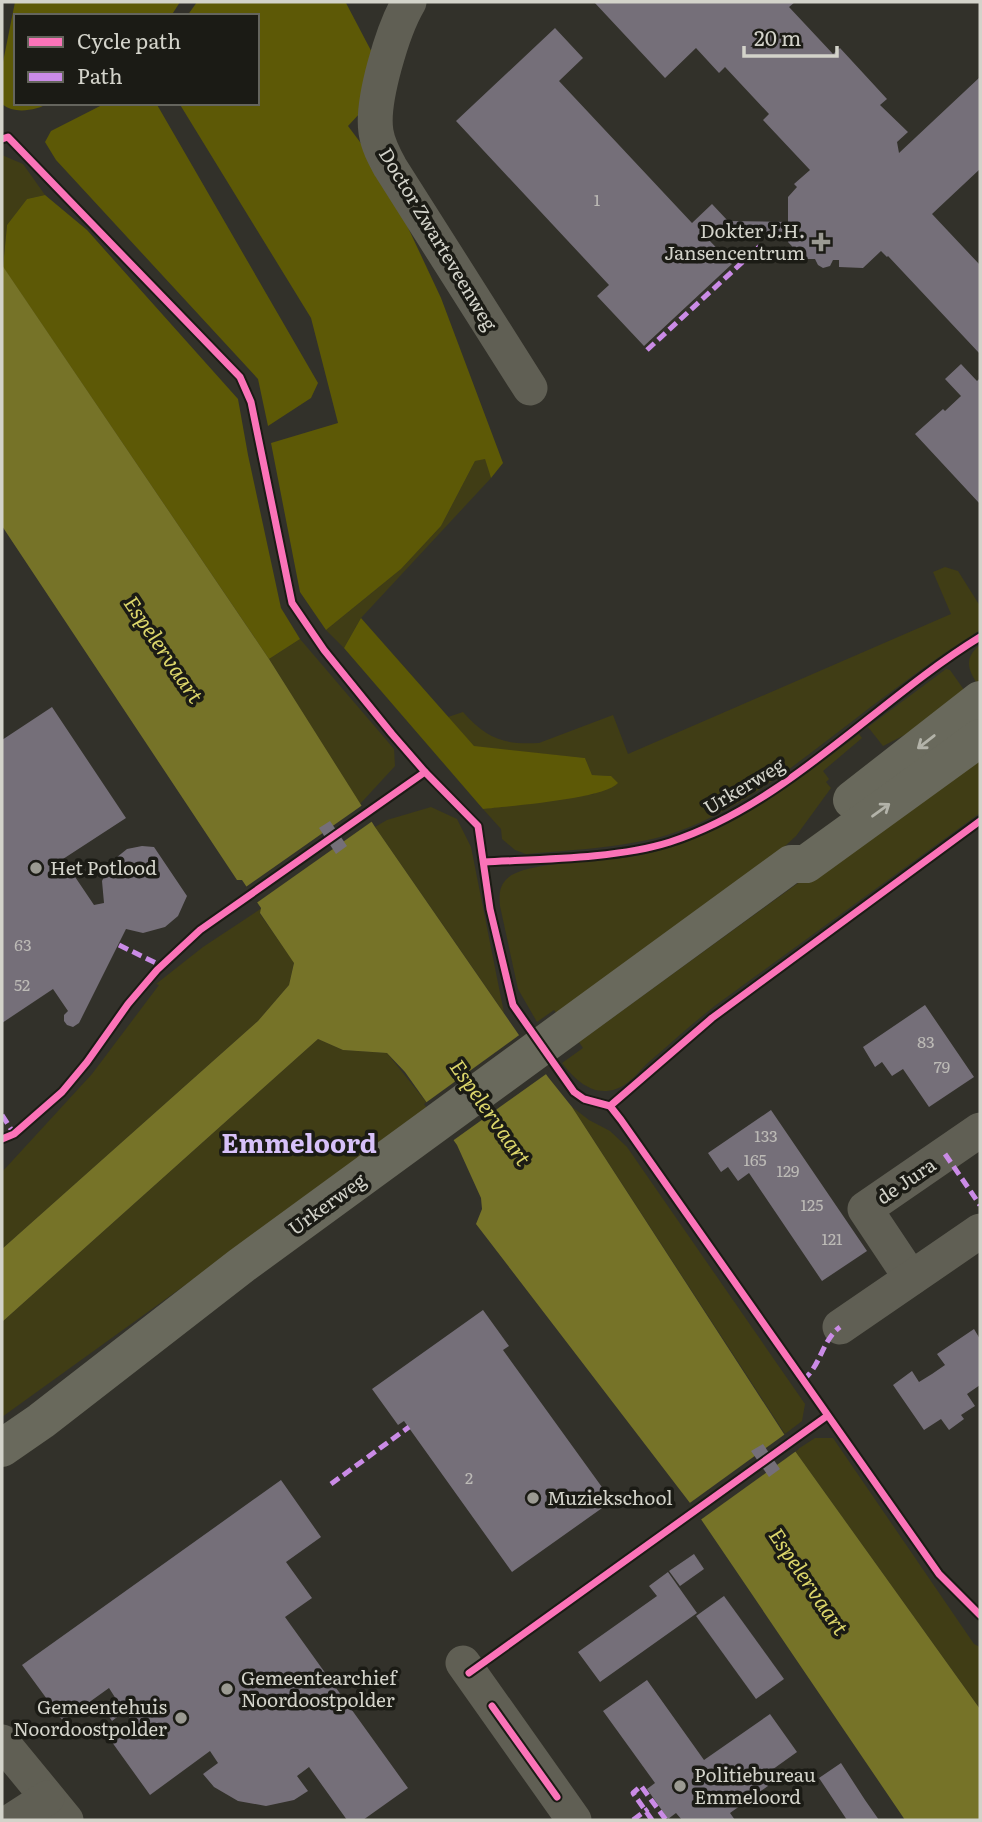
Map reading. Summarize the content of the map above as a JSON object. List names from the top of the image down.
{
  "streets": {
    "main road": ["Urkerweg"],
    "street": ["Doctor Zwarteveenweg", "de Jura"]
  },
  "districts": ["Emmeloord"],
  "water": ["Espelervaart"],
  "places": {
    "health": ["Dokter J.H. Jansencentrum"],
    "other": [
      "Het Potlood",
      "Muziekschool",
      "Gemeentearchief Noordoostpolder",
      "Gemeentehuis Noordoostpolder",
      "Politiebureau Emmeloord"
    ]
  },
  "house_numbers": [
    "1",
    "63",
    "52",
    "83",
    "79",
    "133",
    "165",
    "129",
    "125",
    "121",
    "2"
  ],
  "legend": ["Cycle path", "Path"],
  "scale_bar": "20 m"
}
